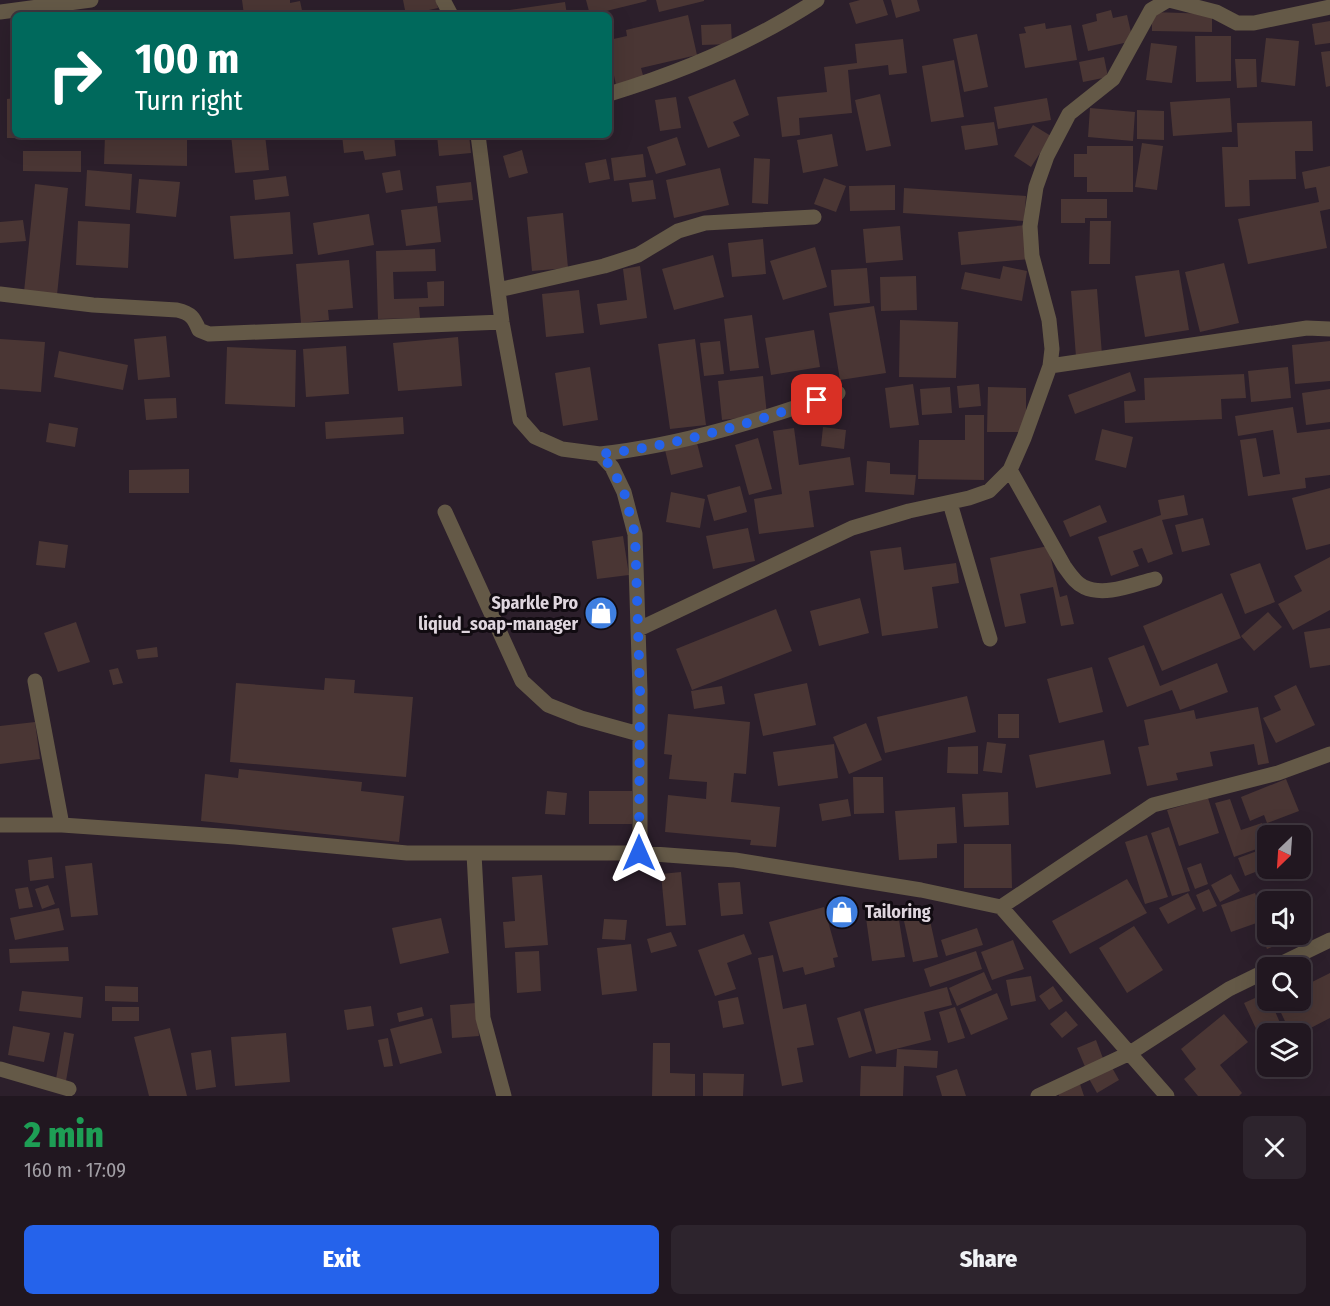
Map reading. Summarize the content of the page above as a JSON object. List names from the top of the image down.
{
  "places": {
    "shop": ["Sparkle Pro liqiud_soap-manager", "Tailoring"]
  },
  "north": "bottom left",
  "page": {
    "turn": ["100 m", "Turn right"],
    "heading": ["2 min", "160 m · 17:09"],
    "buttons": ["Exit", "Share"]
  }
}
